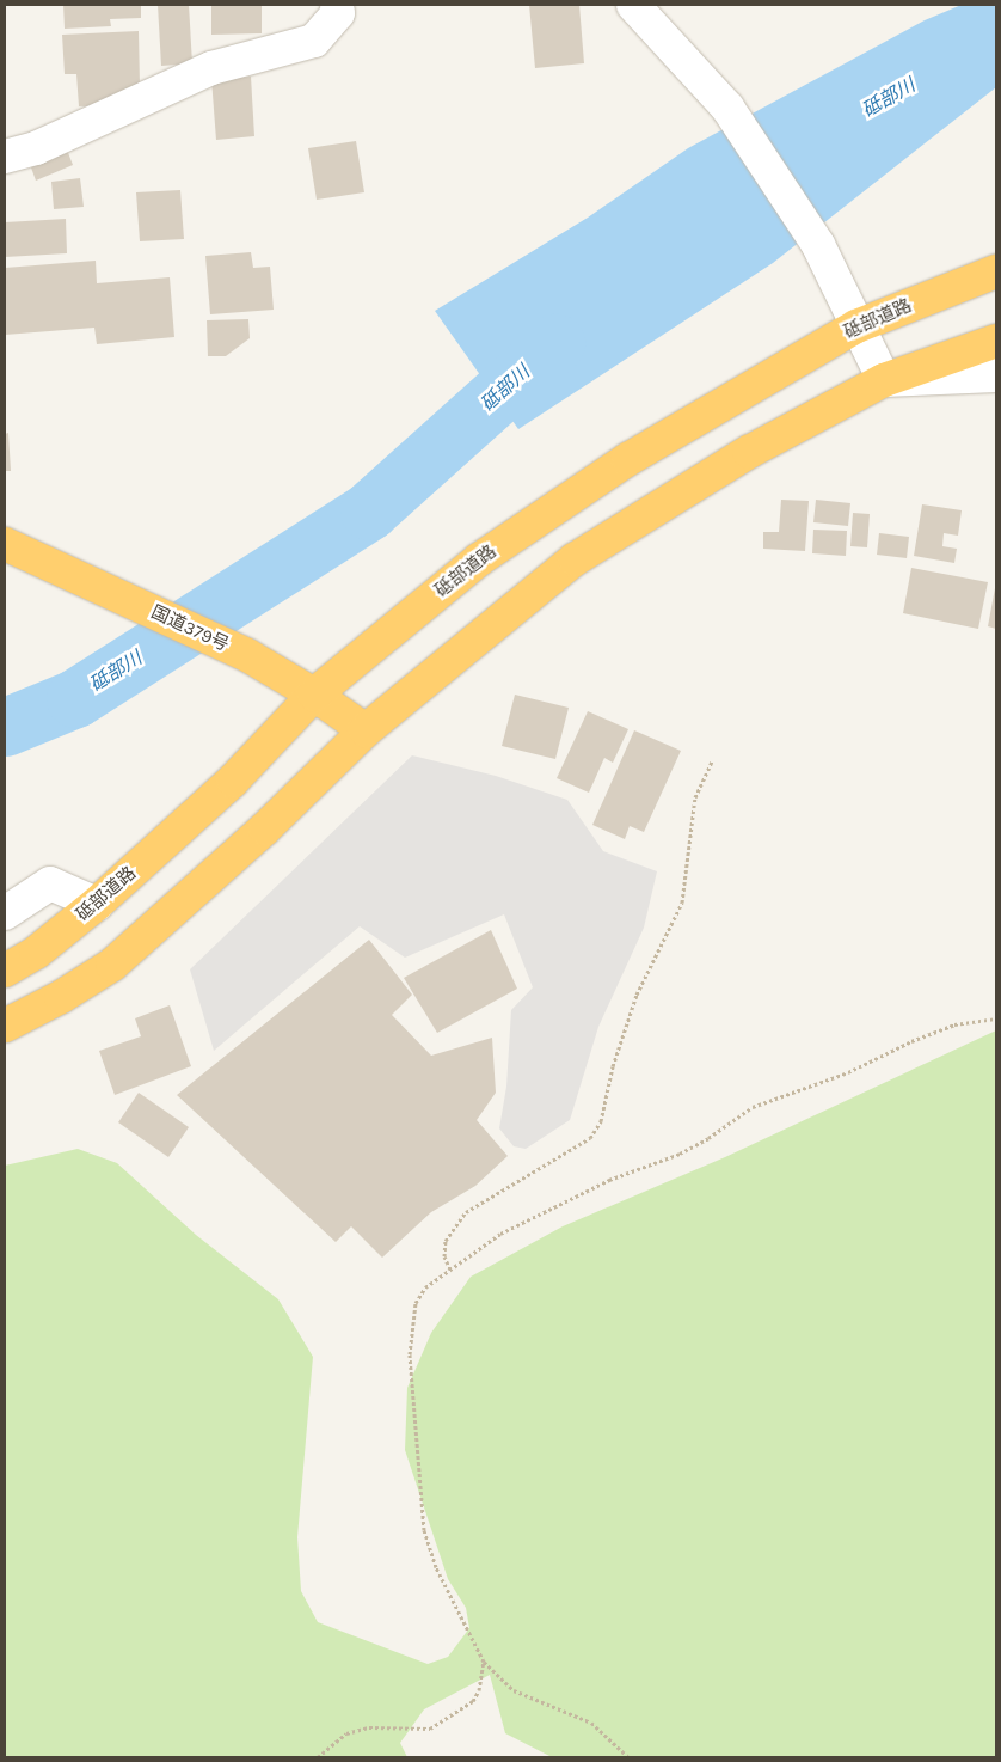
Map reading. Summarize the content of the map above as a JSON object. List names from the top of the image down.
{
  "streets": {
    "highway": ["砥部道路", "国道379号"]
  },
  "crossings": [
    ["砥部道路", "国道379号"]
  ],
  "water": ["砥部川"]
}
